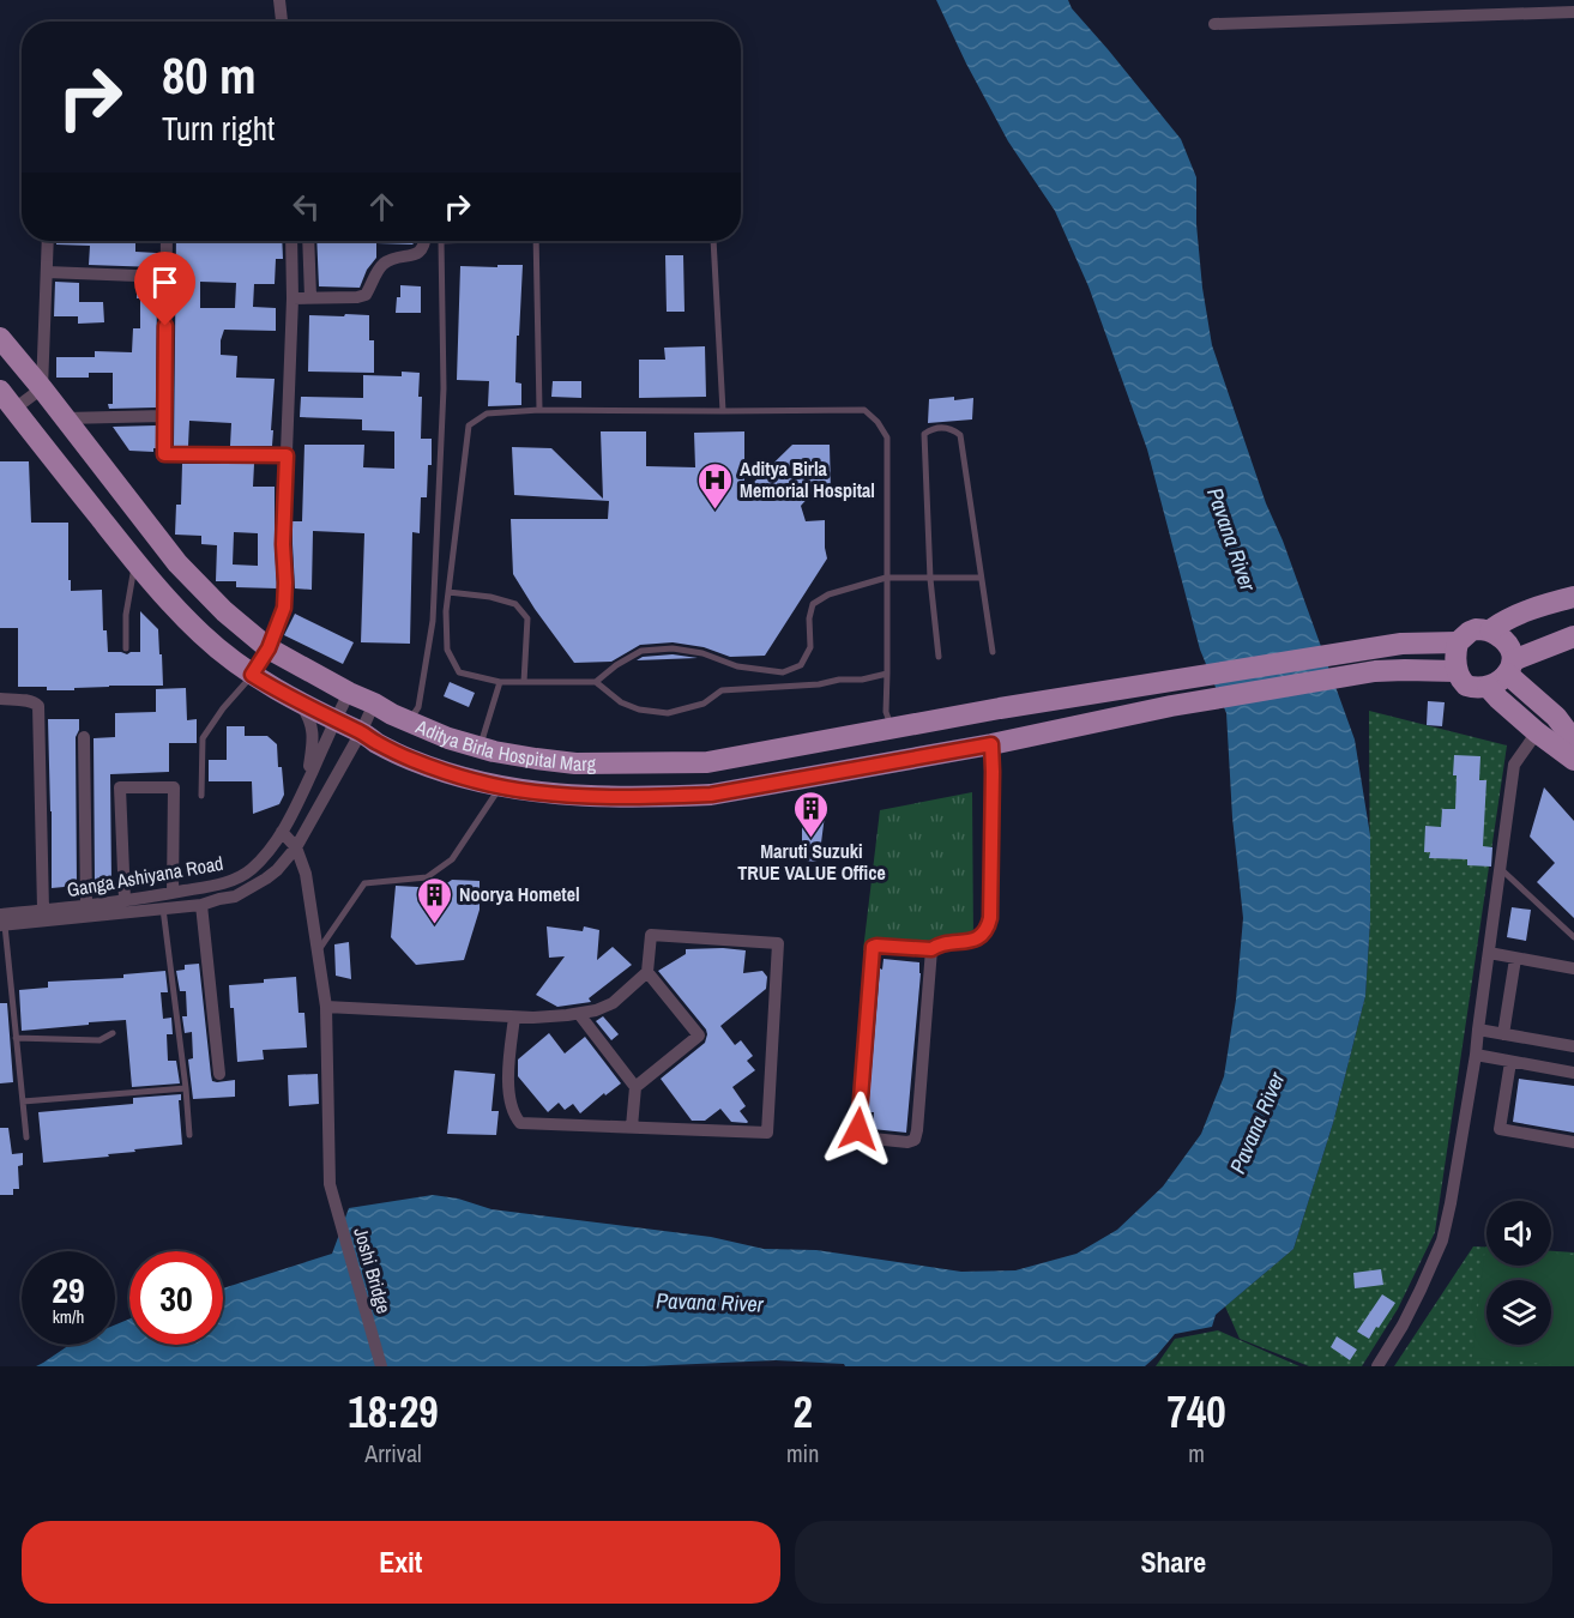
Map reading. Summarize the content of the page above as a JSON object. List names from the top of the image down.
{
  "streets": {
    "main road": ["Aditya Birla Hospital Marg"],
    "street": ["Ganga Ashiyana Road", "Joshi Bridge"]
  },
  "crossings": [
    ["Aditya Birla Hospital Marg", "Ganga Ashiyana Road"]
  ],
  "water": ["Pavana River"],
  "places": {
    "hospital": ["Aditya Birla Memorial Hospital"],
    "building": ["Maruti Suzuki TRUE VALUE Office", "Noorya Hometel"]
  },
  "page": {
    "turn": ["80 m", "Turn right"],
    "speed": "29 km/h",
    "limit": "30",
    "eta": [
      "18:29",
      "Arrival",
      "2",
      "min",
      "740",
      "m"
    ],
    "buttons": ["Exit", "Share"]
  }
}
